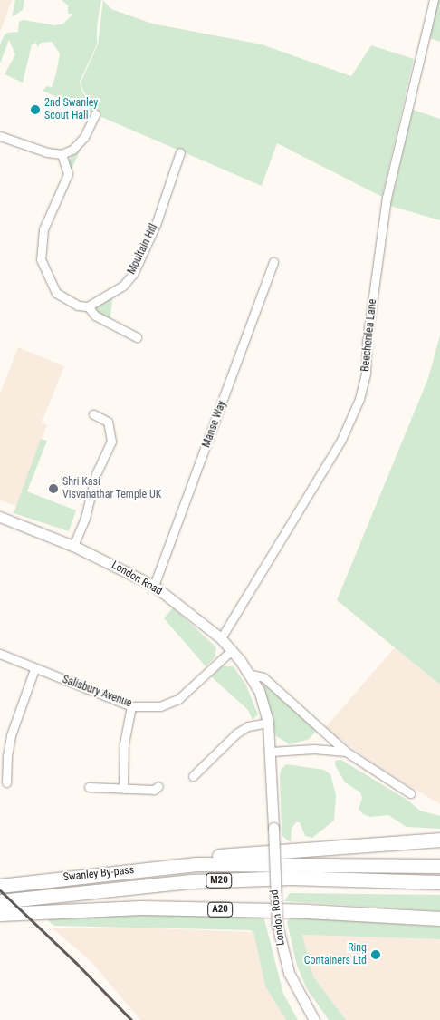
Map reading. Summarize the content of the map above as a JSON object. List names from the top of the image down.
{
  "streets": {
    "highway": ["Swanley By-pass", "M20", "A20"],
    "main road": ["London Road"],
    "street": [
      "Moultain Hill",
      "Beechenlea Lane",
      "Manse Way",
      "Salisbury Avenue"
    ]
  },
  "crossings": [
    ["Beechenlea Lane", "London Road"],
    ["Manse Way", "London Road"],
    ["London Road", "Salisbury Avenue"],
    ["Swanley By-pass", "M20"]
  ],
  "places": ["2nd Swanley Scout Hall", "Shri Kasi Visvanathar Temple UK", "Ring Containers Ltd"]
}
